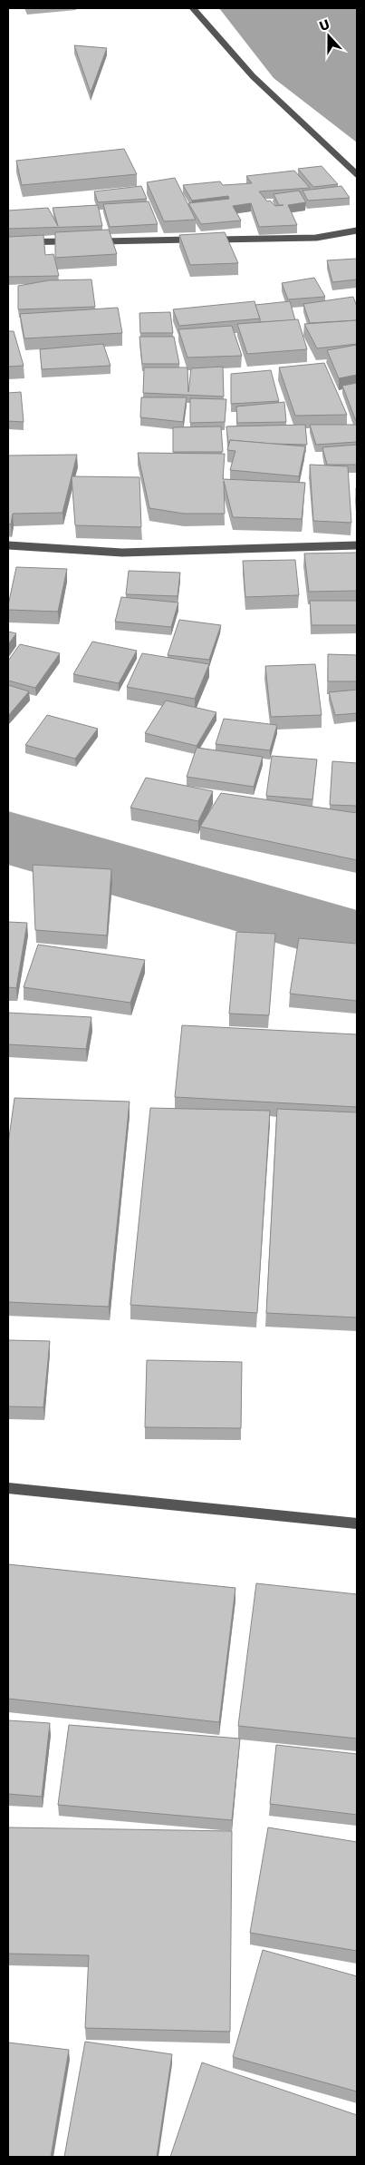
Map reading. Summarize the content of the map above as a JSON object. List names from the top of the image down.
{
  "north": "top"
}
